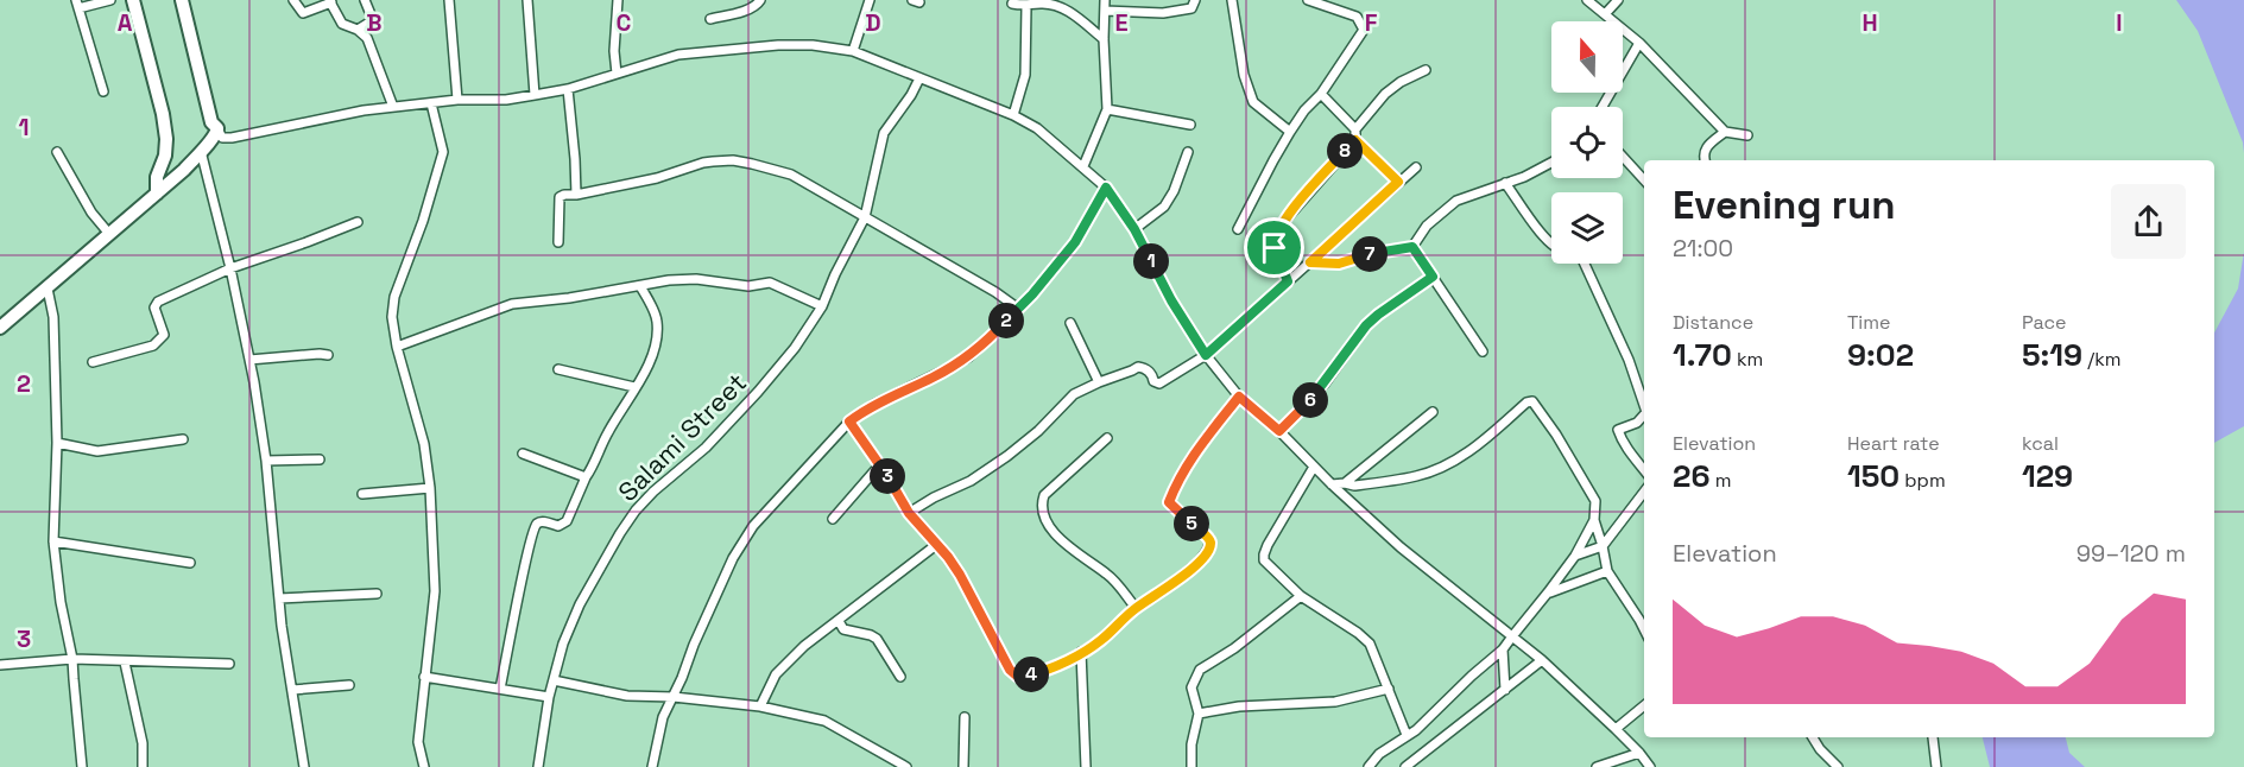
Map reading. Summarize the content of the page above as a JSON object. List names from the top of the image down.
{
  "streets": {
    "street": ["Salami Street"]
  },
  "north": "top",
  "page": {
    "pins": [
      "8",
      "7",
      "1",
      "2",
      "6",
      "3",
      "5",
      "4"
    ],
    "heading": ["Evening run", "21:00"],
    "stats": [
      ["Distance", "1.70 km"],
      ["Time", "9:02"],
      ["Pace", "5:19 /km"],
      ["Elevation", "26 m"],
      ["Heart rate", "150 bpm"],
      ["kcal", "129"]
    ],
    "chart": ["Elevation", "99–120 m"]
  },
  "grid": {
    "columns": [
      "A",
      "B",
      "C",
      "D",
      "E",
      "F",
      "H",
      "I"
    ],
    "rows": ["1", "2", "3"]
  }
}
